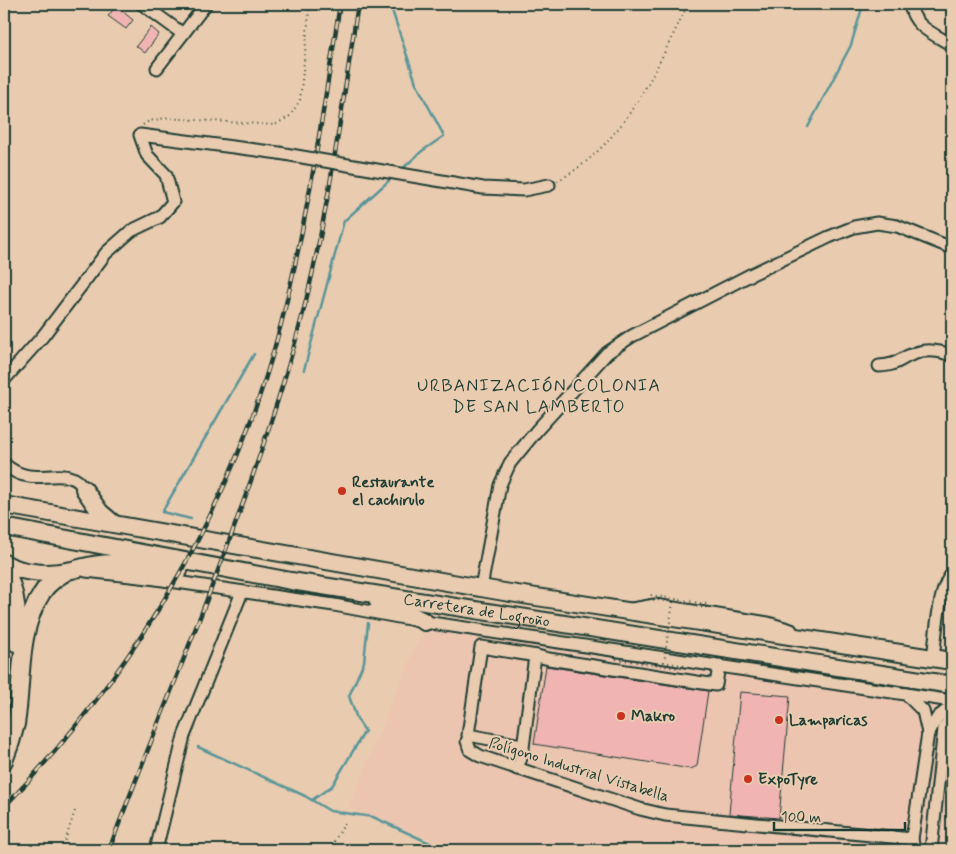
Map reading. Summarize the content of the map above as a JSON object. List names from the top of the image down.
{
  "streets": {
    "highway": ["Carretera de Logroño"],
    "street": ["Polígono Industrial Vistabella"]
  },
  "districts": ["URBANIZACIÓN COLONIA DE SAN LAMBERTO"],
  "places": [
    "Restaurante el cachirulo",
    "Makro",
    "Lamparicas",
    "ExpoTyre"
  ],
  "scale_bar": "100 m"
}
